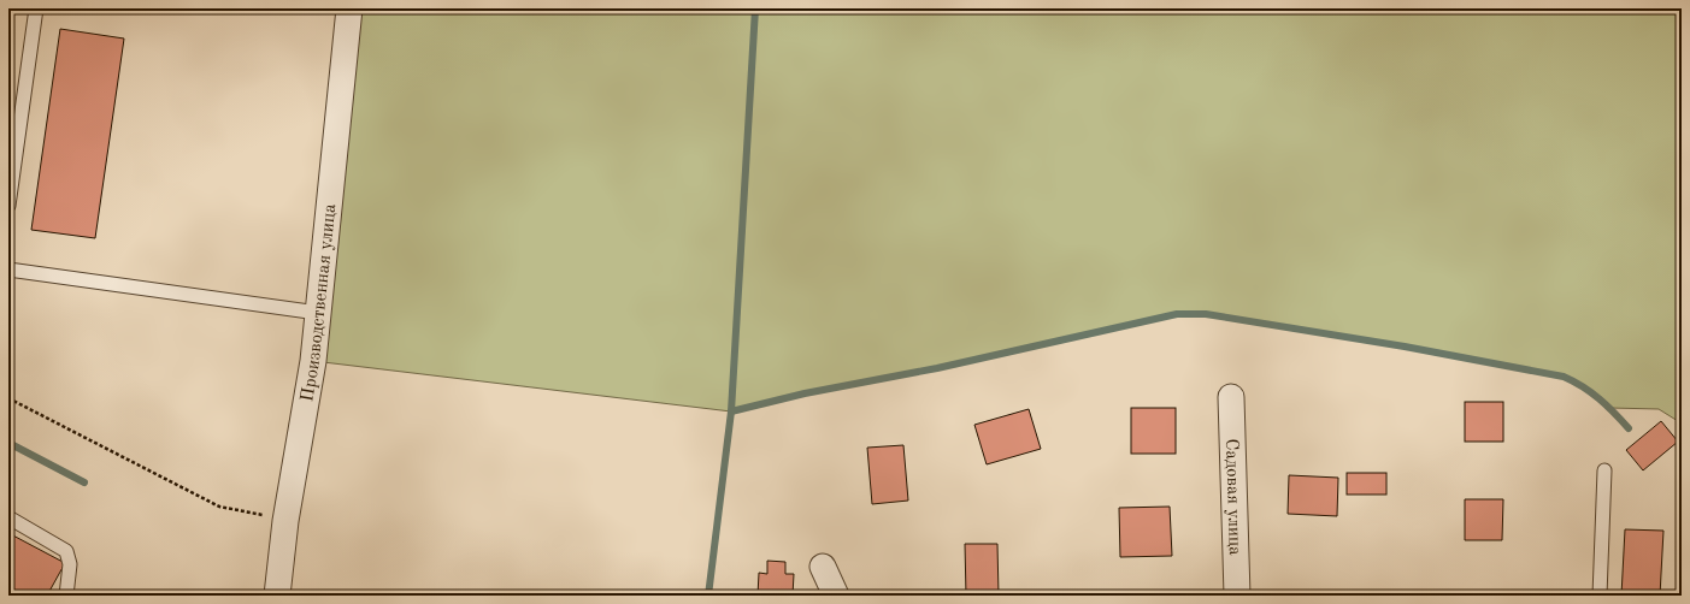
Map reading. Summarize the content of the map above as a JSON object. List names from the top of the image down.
{
  "streets": {
    "street": ["Производственная улица", "Садовая улица"]
  }
}
